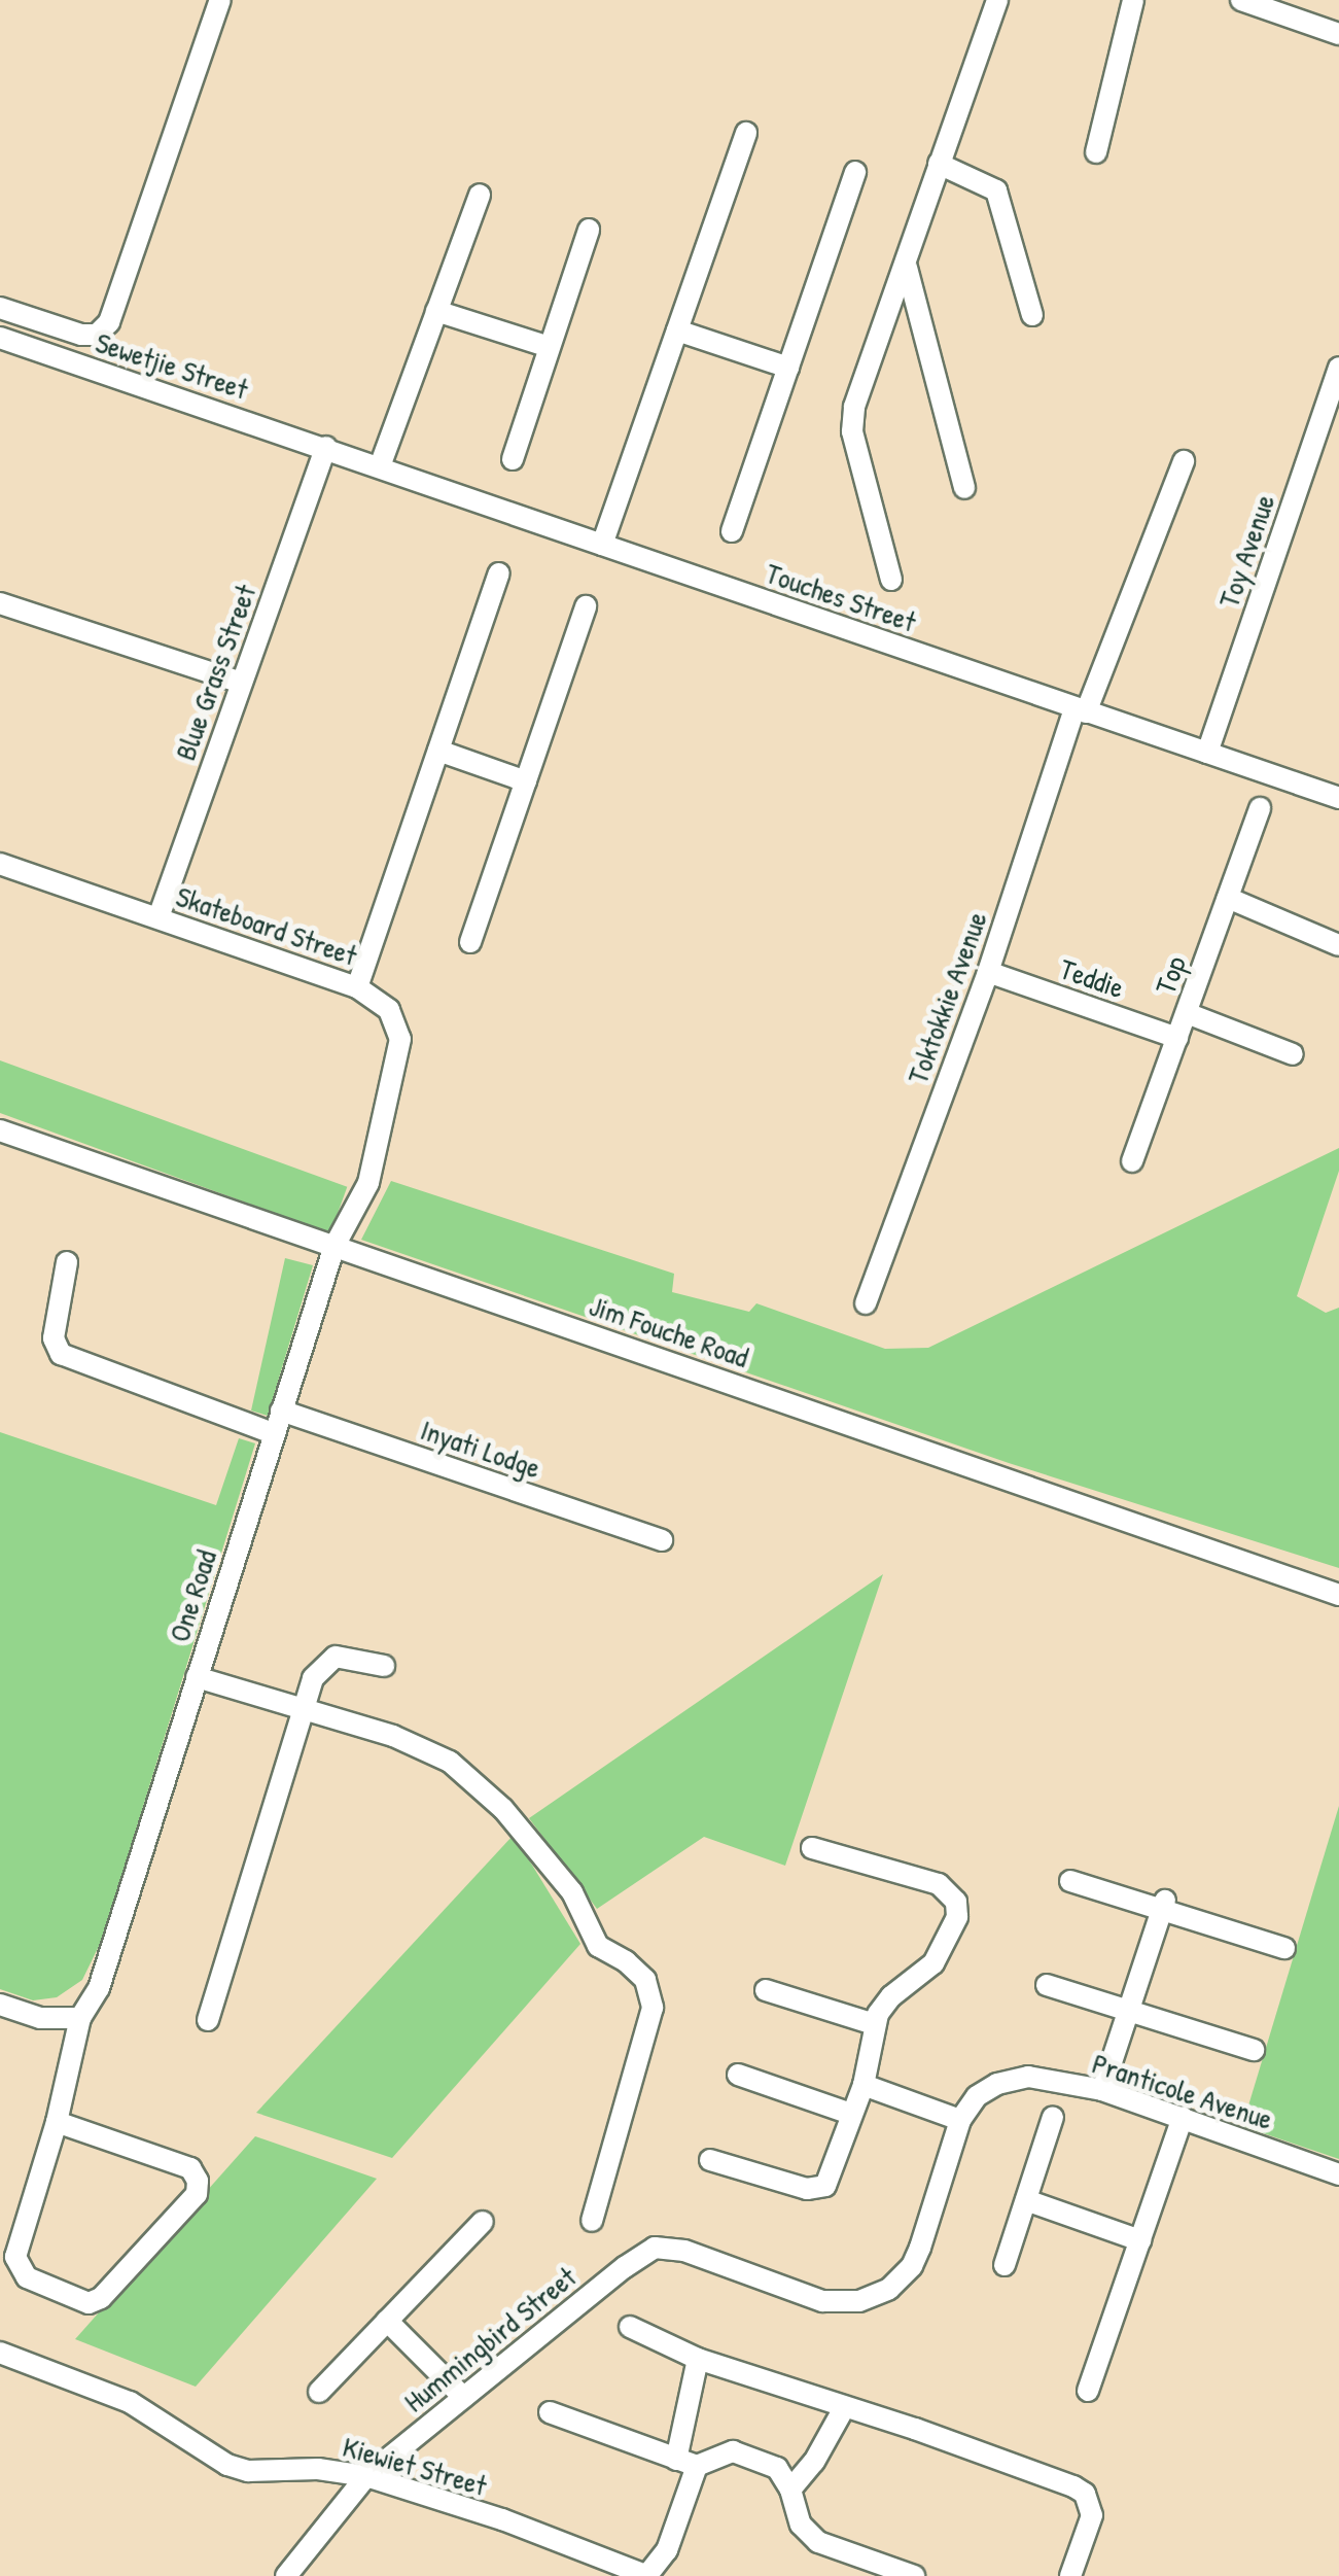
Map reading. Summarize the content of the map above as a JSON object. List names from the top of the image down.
{
  "streets": {
    "street": [
      "Sewetjie Street",
      "Toy Avenue",
      "Touches Street",
      "Blue Grass Street",
      "Skateboard Street",
      "Top",
      "Teddie",
      "Toktokkie Avenue",
      "Jim Fouche Road",
      "Inyati Lodge",
      "One Road",
      "Pranticole Avenue",
      "Hummingbird Street",
      "Kiewiet Street"
    ]
  },
  "crossings": [
    ["Sewetjie Street", "Touches Street"],
    ["Sewetjie Street", "Blue Grass Street"],
    ["Toy Avenue", "Touches Street"],
    ["Touches Street", "Blue Grass Street"],
    ["Touches Street", "Toktokkie Avenue"],
    ["Blue Grass Street", "Skateboard Street"],
    ["Skateboard Street", "Jim Fouche Road"],
    ["Skateboard Street", "One Road"],
    ["Top", "Teddie"],
    ["Teddie", "Toktokkie Avenue"],
    ["Jim Fouche Road", "One Road"],
    ["Inyati Lodge", "One Road"],
    ["Pranticole Avenue", "Hummingbird Street"],
    ["Hummingbird Street", "Kiewiet Street"]
  ]
}
